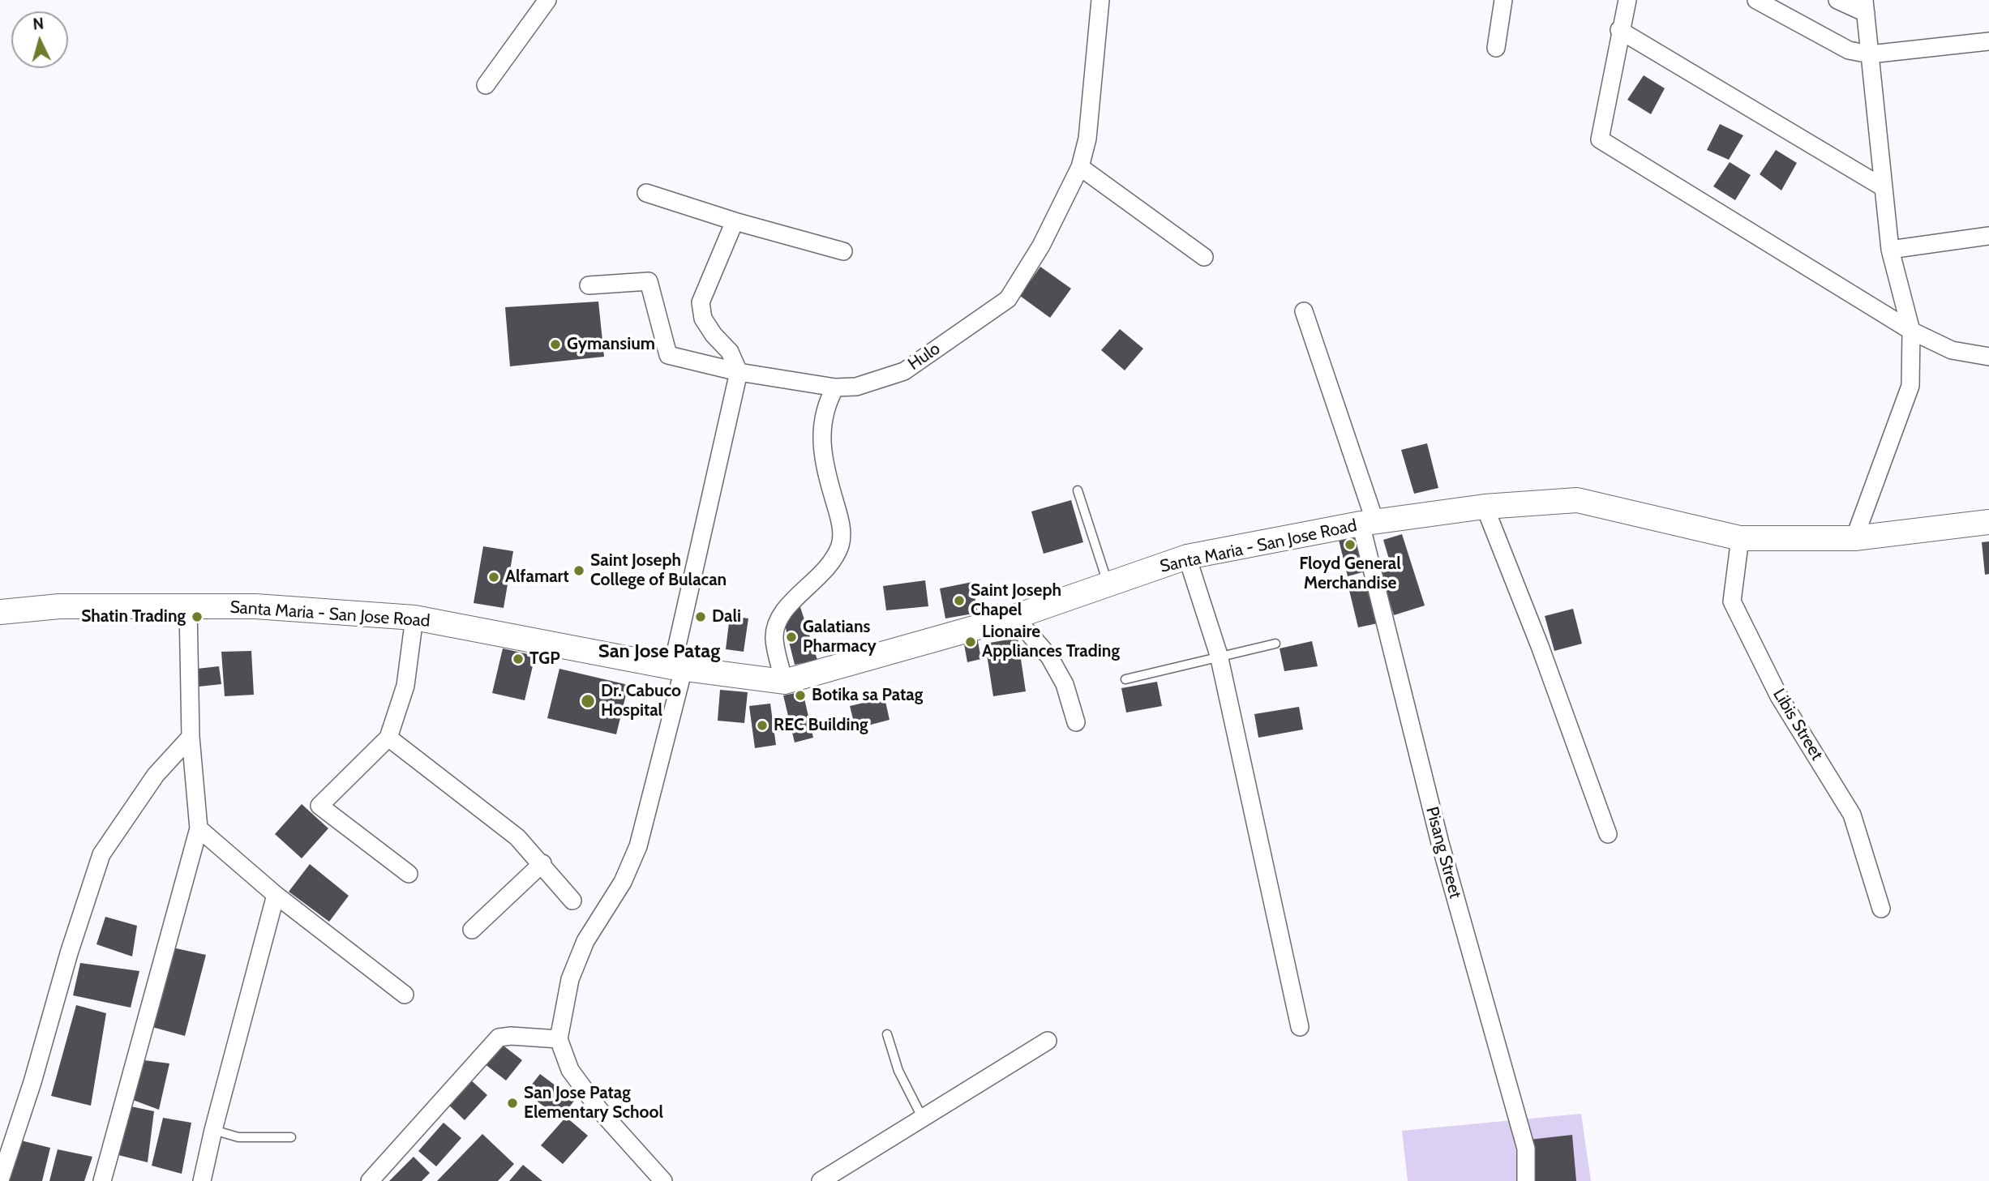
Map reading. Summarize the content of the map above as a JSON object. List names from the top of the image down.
{
  "streets": {
    "main road": ["Santa Maria - San Jose Road"],
    "street": ["Hulo", "Libis Street", "Pisang Street"]
  },
  "crossings": [
    ["Santa Maria - San Jose Road", "Libis Street"],
    ["Santa Maria - San Jose Road", "Pisang Street"]
  ],
  "districts": ["San Jose Patag"],
  "places": [
    "Gymansium",
    "Floyd General Merchandise",
    "Saint Joseph College of Bulacan",
    "Alfamart",
    "Saint Joseph Chapel",
    "Shatin Trading",
    "Dali",
    "Galatians Pharmacy",
    "Lionaire Appliances Trading",
    "TGP",
    "Botika sa Patag",
    "Dr. Cabuco Hospital",
    "REC Building",
    "San Jose Patag Elementary School"
  ],
  "north": "top"
}
